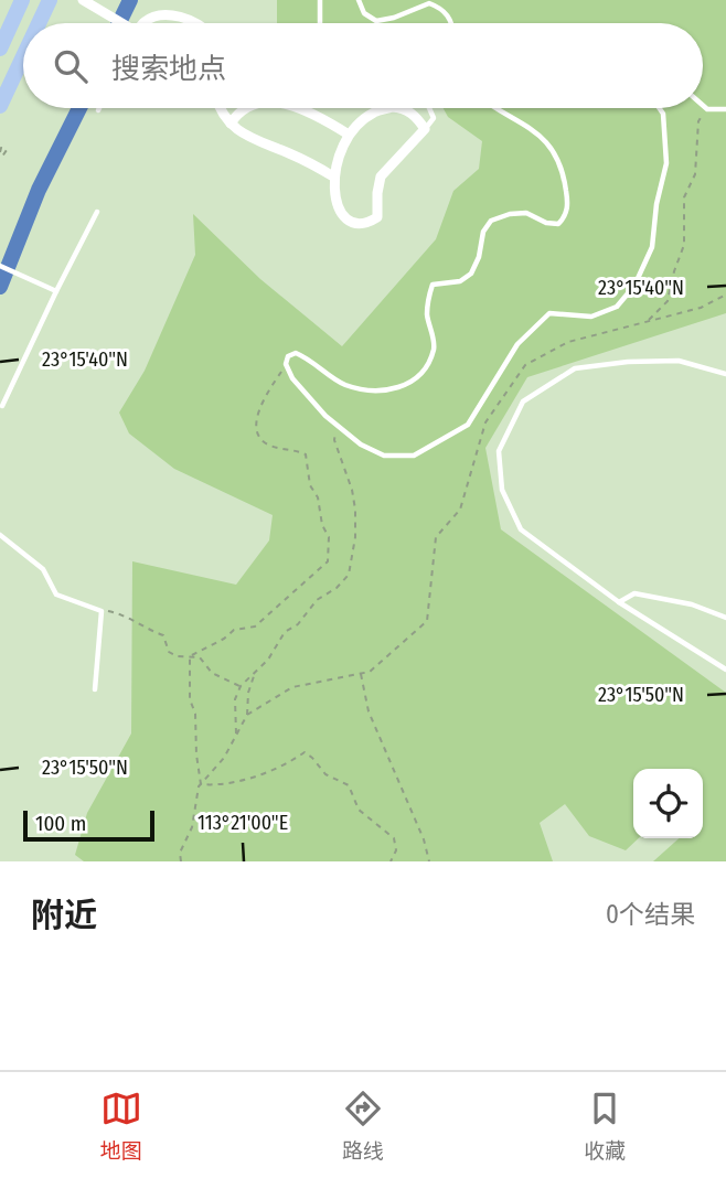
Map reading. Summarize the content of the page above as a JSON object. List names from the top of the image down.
{
  "scale_bar": "100 m",
  "page": {
    "search": "搜索地点",
    "scale": "100 m",
    "heading": ["附近", "0个结果"],
    "nav": ["地图", "路线", "收藏"]
  },
  "coordinates": ["23°15'40\"N", "23°15'50\"N", "113°21'00\"E"]
}
